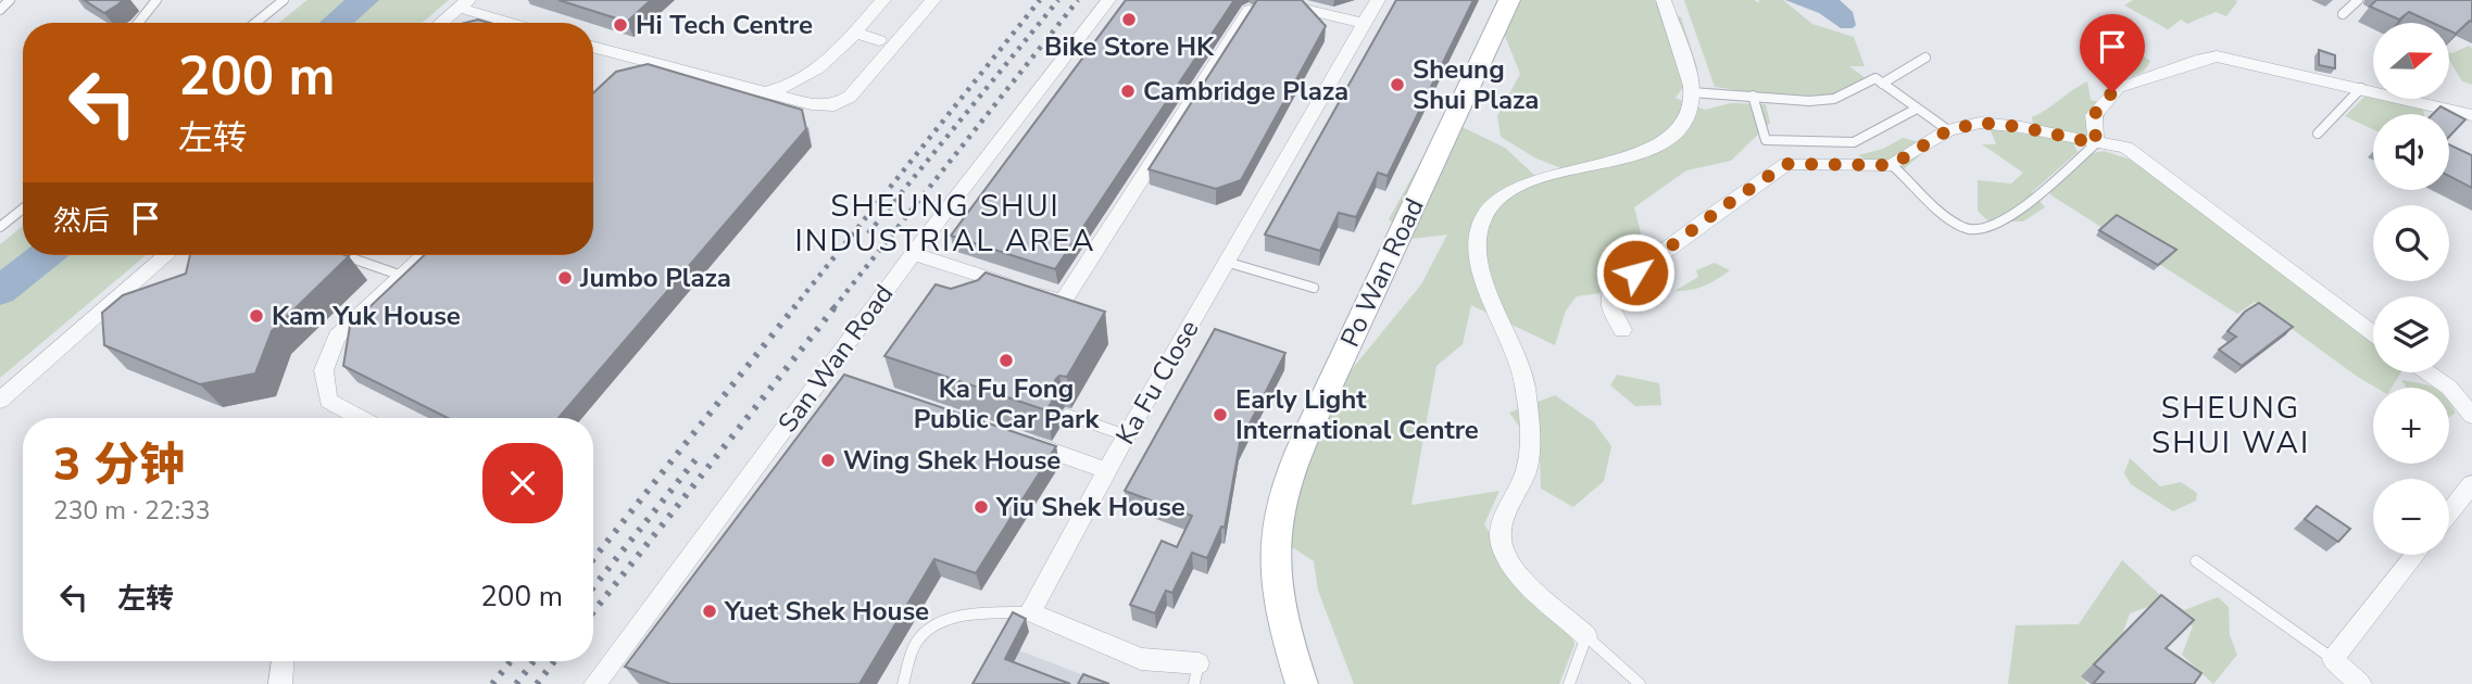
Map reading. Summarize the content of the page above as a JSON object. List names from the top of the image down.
{
  "streets": {
    "street": ["Po Wan Road", "San Wan Road", "Ka Fu Close"]
  },
  "districts": ["SHEUNG SHUI INDUSTRIAL AREA", "SHEUNG SHUI WAI"],
  "places": [
    "Bike Store HK",
    "Hi Tech Centre",
    "Sheung Shui Plaza",
    "Cambridge Plaza",
    "Jumbo Plaza",
    "Kam Yuk House",
    "Ka Fu Fong Public Car Park",
    "Early Light International Centre",
    "Wing Shek House",
    "Yiu Shek House",
    "Yuet Shek House"
  ],
  "north": "right",
  "page": {
    "map_buttons": ["+", "−"],
    "turn": ["200 m", "左转"],
    "then": "然后",
    "heading": ["3 分钟", "230 m · 22:33"],
    "list": [
      {
        "name": "左转",
        "value": "200 m"
      }
    ]
  }
}
